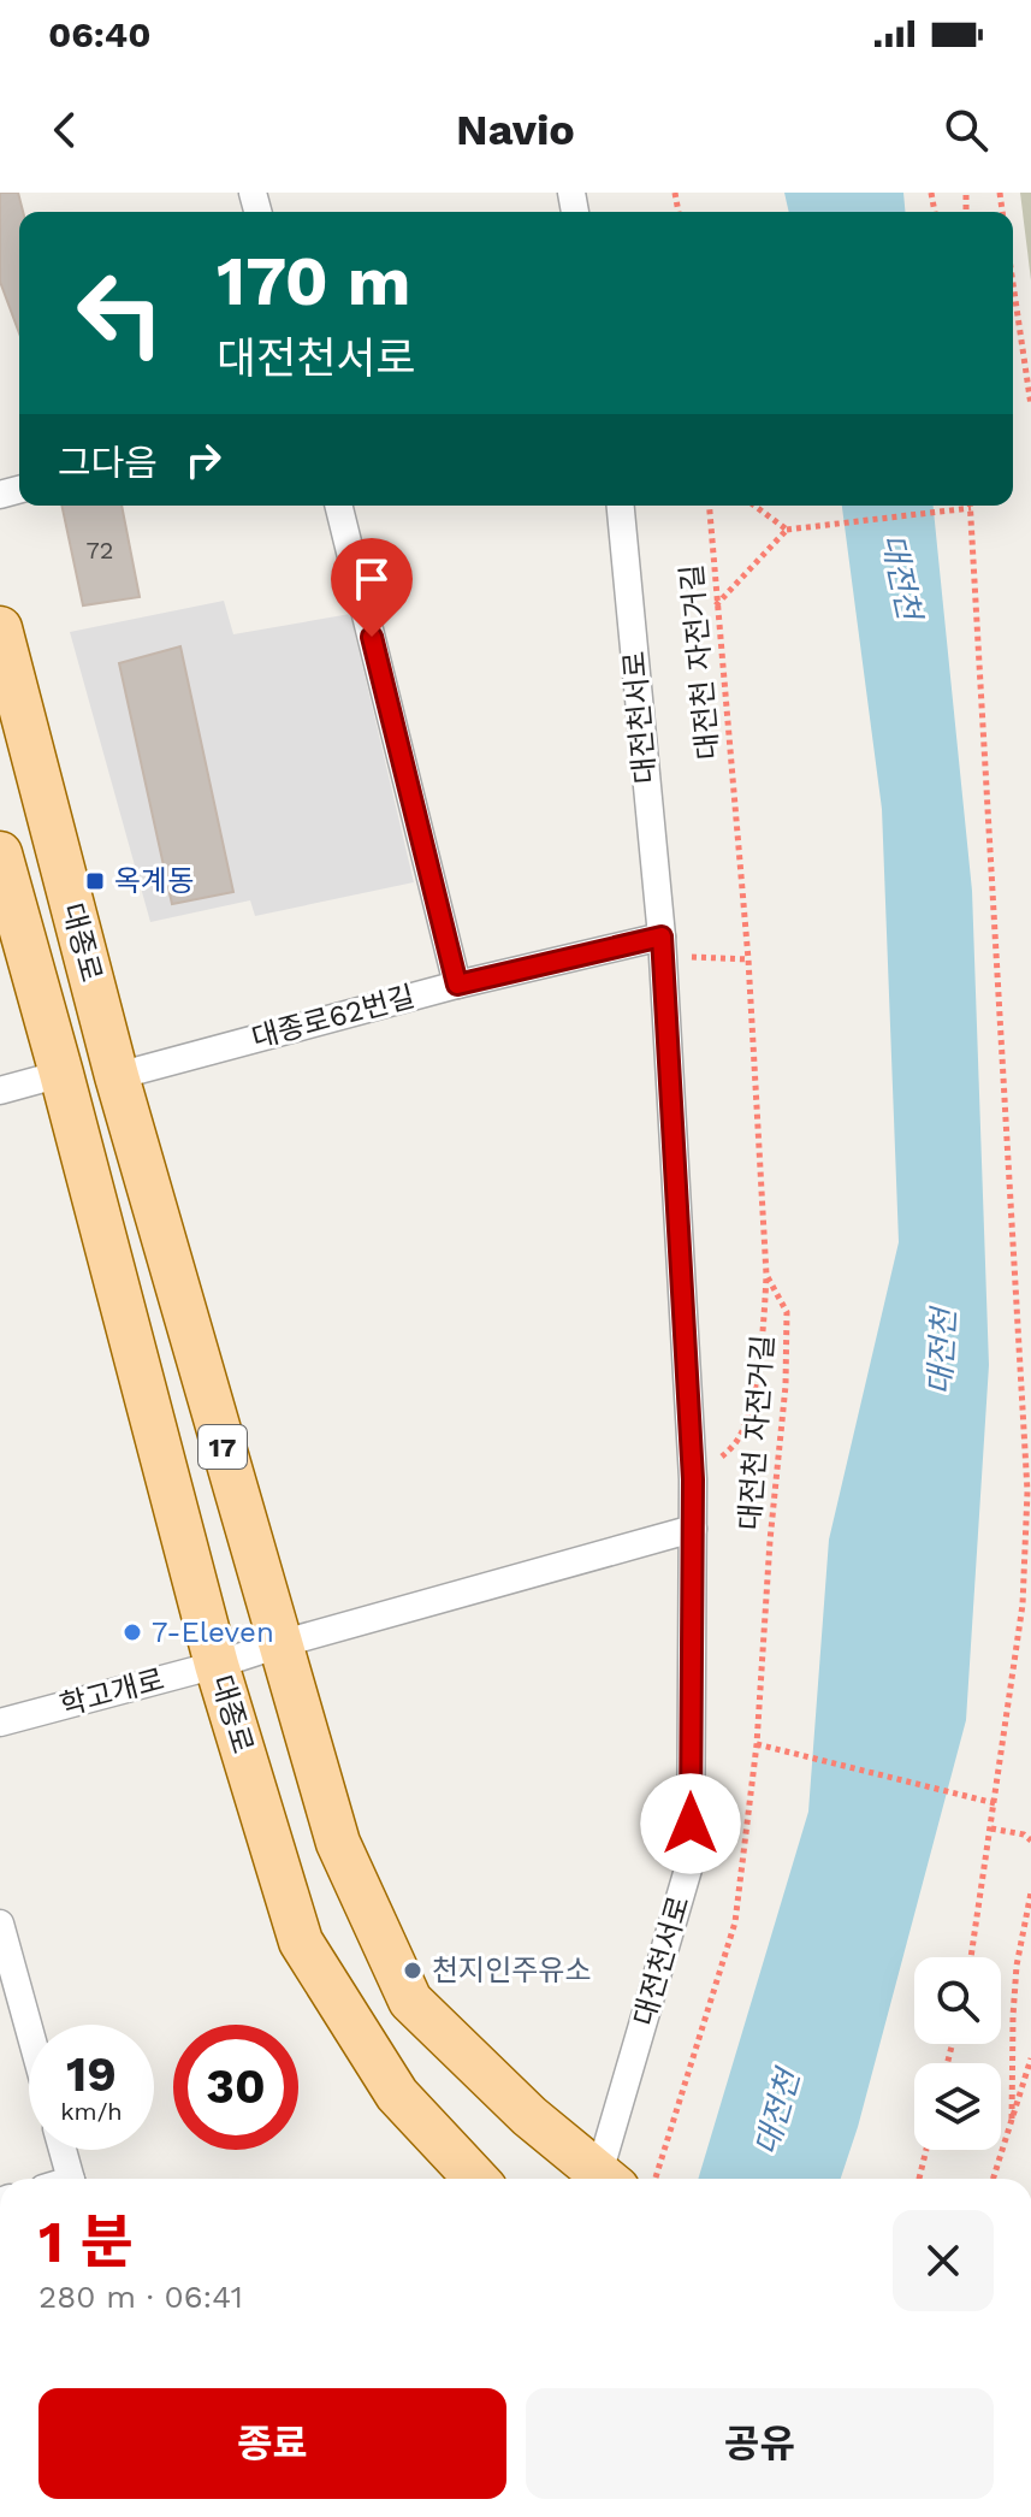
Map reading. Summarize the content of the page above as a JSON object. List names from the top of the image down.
{
  "streets": {
    "main road": ["대종로", "17"],
    "street": ["대전천서로", "대종로62번길", "학고개로"],
    "path": ["대전천 자전거길"]
  },
  "crossings": [
    ["대종로", "대종로62번길"],
    ["대종로", "학고개로"]
  ],
  "water": ["대전천"],
  "places": {
    "transit": ["옥계동"],
    "other": ["7-Eleven", "천지인주유소"]
  },
  "house_numbers": ["72"],
  "page": {
    "status": "06:40",
    "header": "Navio",
    "turn": ["170 m", "대전천서로"],
    "then": "그다음",
    "speed": "19 km/h",
    "limit": "30",
    "heading": ["1 분", "280 m · 06:41"],
    "buttons": ["종료", "공유"]
  }
}
